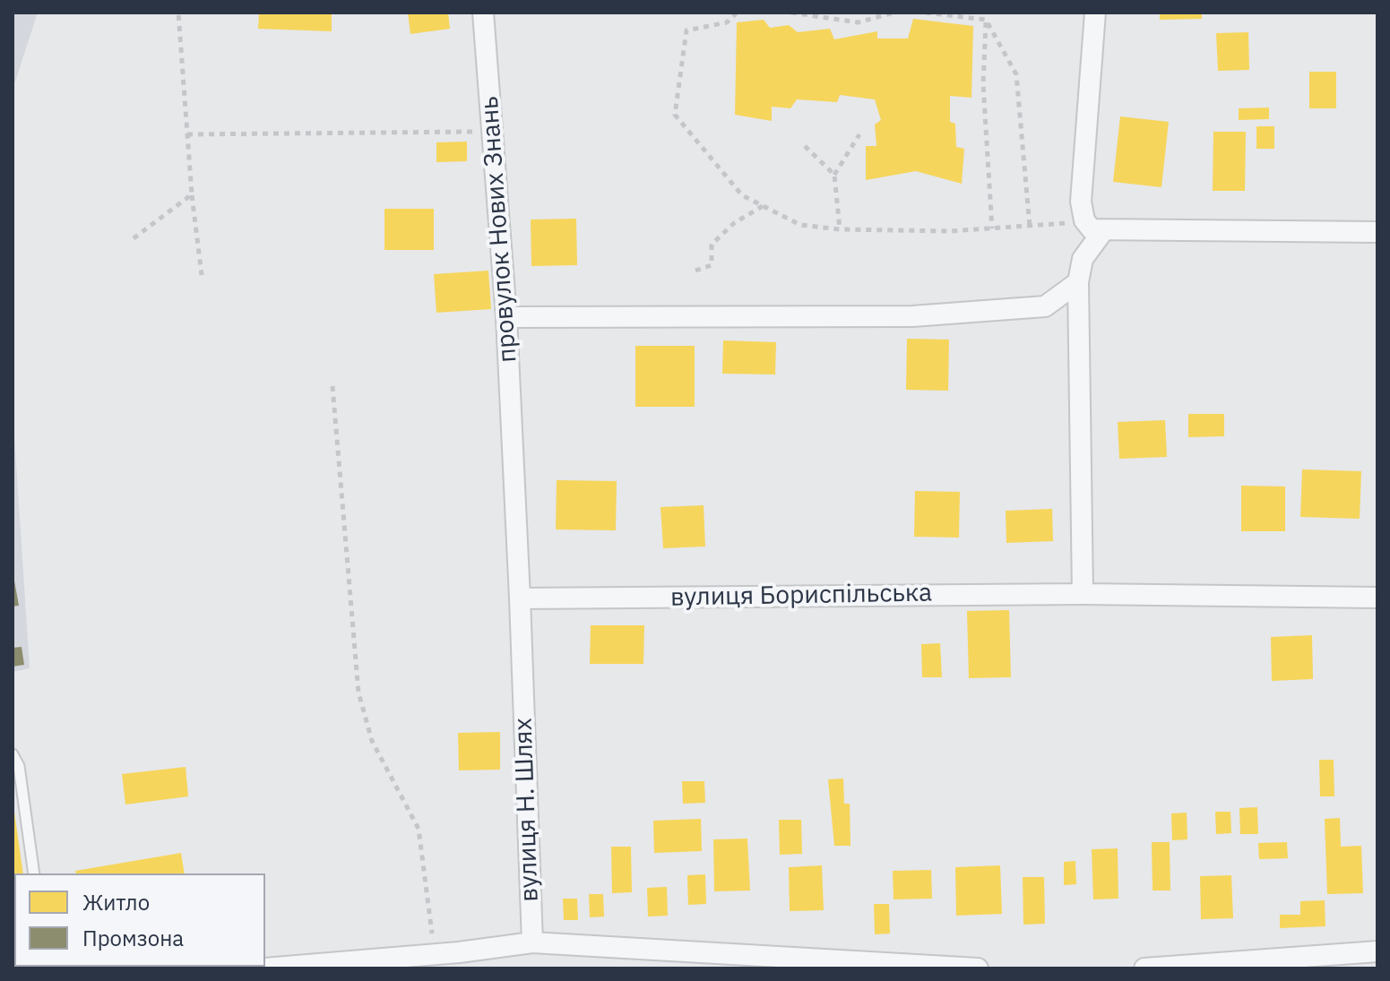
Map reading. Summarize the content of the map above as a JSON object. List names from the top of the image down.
{
  "streets": {
    "street": ["провулок Нових Знань", "вулиця Бориспільська", "вулиця Н. Шлях"]
  },
  "crossings": [
    ["провулок Нових Знань", "вулиця Бориспільська"],
    ["провулок Нових Знань", "вулиця Н. Шлях"],
    ["вулиця Бориспільська", "вулиця Н. Шлях"]
  ],
  "legend": ["Житло", "Промзона"]
}
